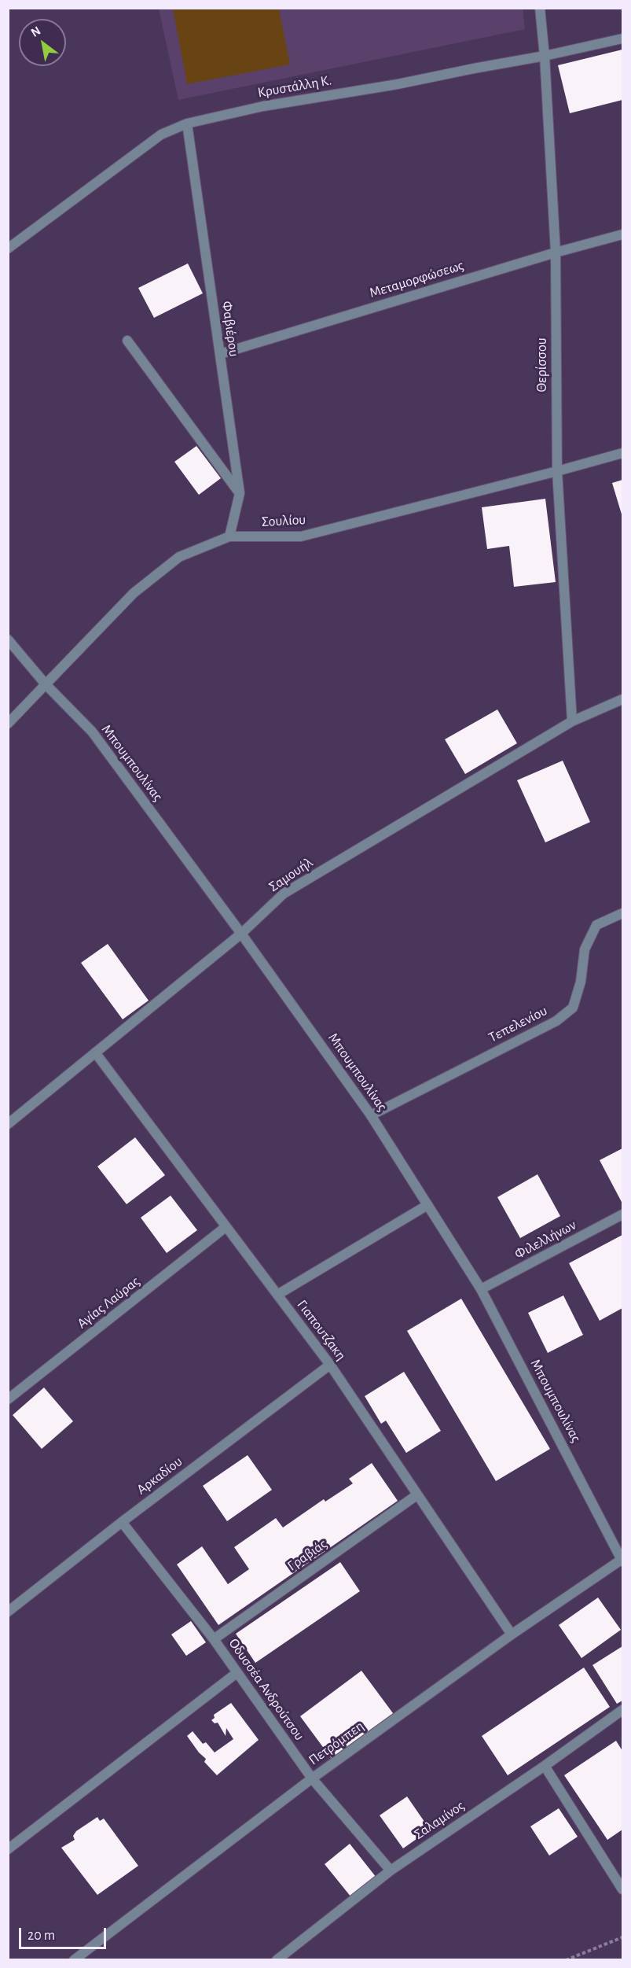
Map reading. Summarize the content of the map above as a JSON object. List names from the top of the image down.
{
  "streets": {
    "street": [
      "Κρυστάλλη Κ.",
      "Μεταμορφώσεως",
      "Φαβιέρου",
      "Θερίσσου",
      "Σουλίου",
      "Μπουμπουλίνας",
      "Σαμουήλ",
      "Τεπελενίου",
      "Φιλελλήνων",
      "Αγίας Λαύρας",
      "Γιαπουτζακη",
      "Αρκαδίου",
      "Γραβιάς",
      "Οδυσσέα Ανδρούτσου",
      "Πετρόμπεη",
      "Σαλαμίνος"
    ]
  },
  "crossings": [
    ["Κρυστάλλη Κ.", "Φαβιέρου"],
    ["Κρυστάλλη Κ.", "Θερίσσου"],
    ["Μεταμορφώσεως", "Φαβιέρου"],
    ["Μεταμορφώσεως", "Θερίσσου"],
    ["Φαβιέρου", "Σουλίου"],
    ["Θερίσσου", "Σουλίου"],
    ["Θερίσσου", "Σαμουήλ"],
    ["Σουλίου", "Μπουμπουλίνας"],
    ["Μπουμπουλίνας", "Σαμουήλ"],
    ["Μπουμπουλίνας", "Τεπελενίου"],
    ["Μπουμπουλίνας", "Φιλελλήνων"],
    ["Μπουμπουλίνας", "Πετρόμπεη"],
    ["Σαμουήλ", "Γιαπουτζακη"],
    ["Αγίας Λαύρας", "Γιαπουτζακη"],
    ["Γιαπουτζακη", "Αρκαδίου"],
    ["Γιαπουτζακη", "Γραβιάς"],
    ["Γιαπουτζακη", "Πετρόμπεη"],
    ["Αρκαδίου", "Οδυσσέα Ανδρούτσου"],
    ["Γραβιάς", "Οδυσσέα Ανδρούτσου"],
    ["Οδυσσέα Ανδρούτσου", "Πετρόμπεη"],
    ["Οδυσσέα Ανδρούτσου", "Σαλαμίνος"]
  ],
  "scale_bar": "20 m",
  "north": "top left"
}
